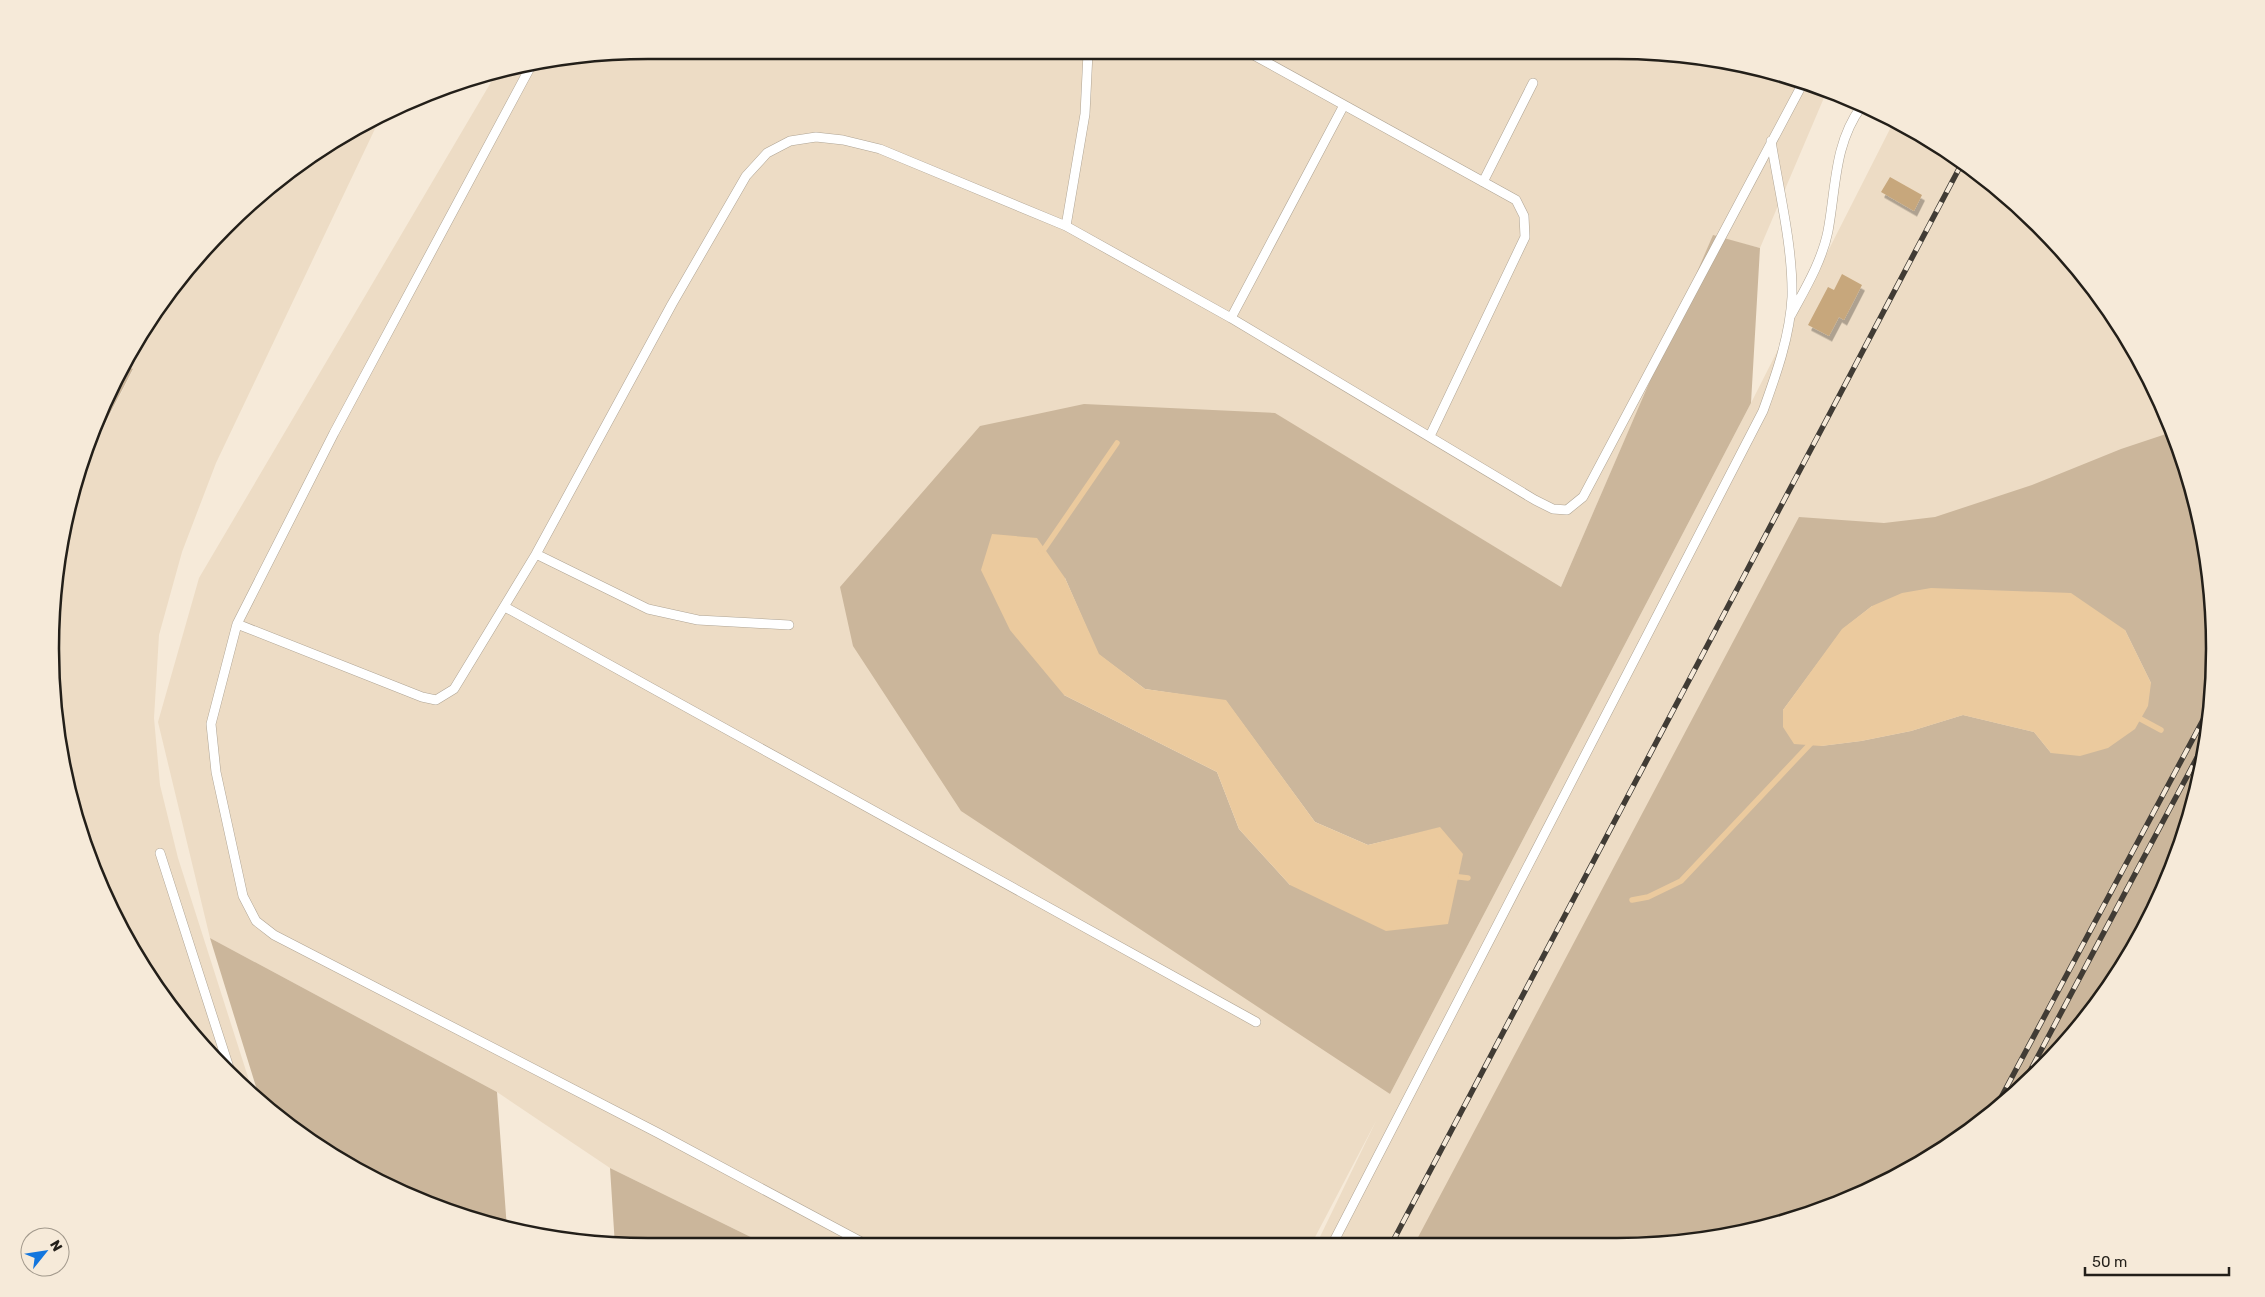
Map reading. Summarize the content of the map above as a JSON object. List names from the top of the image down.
{
  "scale_bar": "50 m",
  "north": "top right"
}
